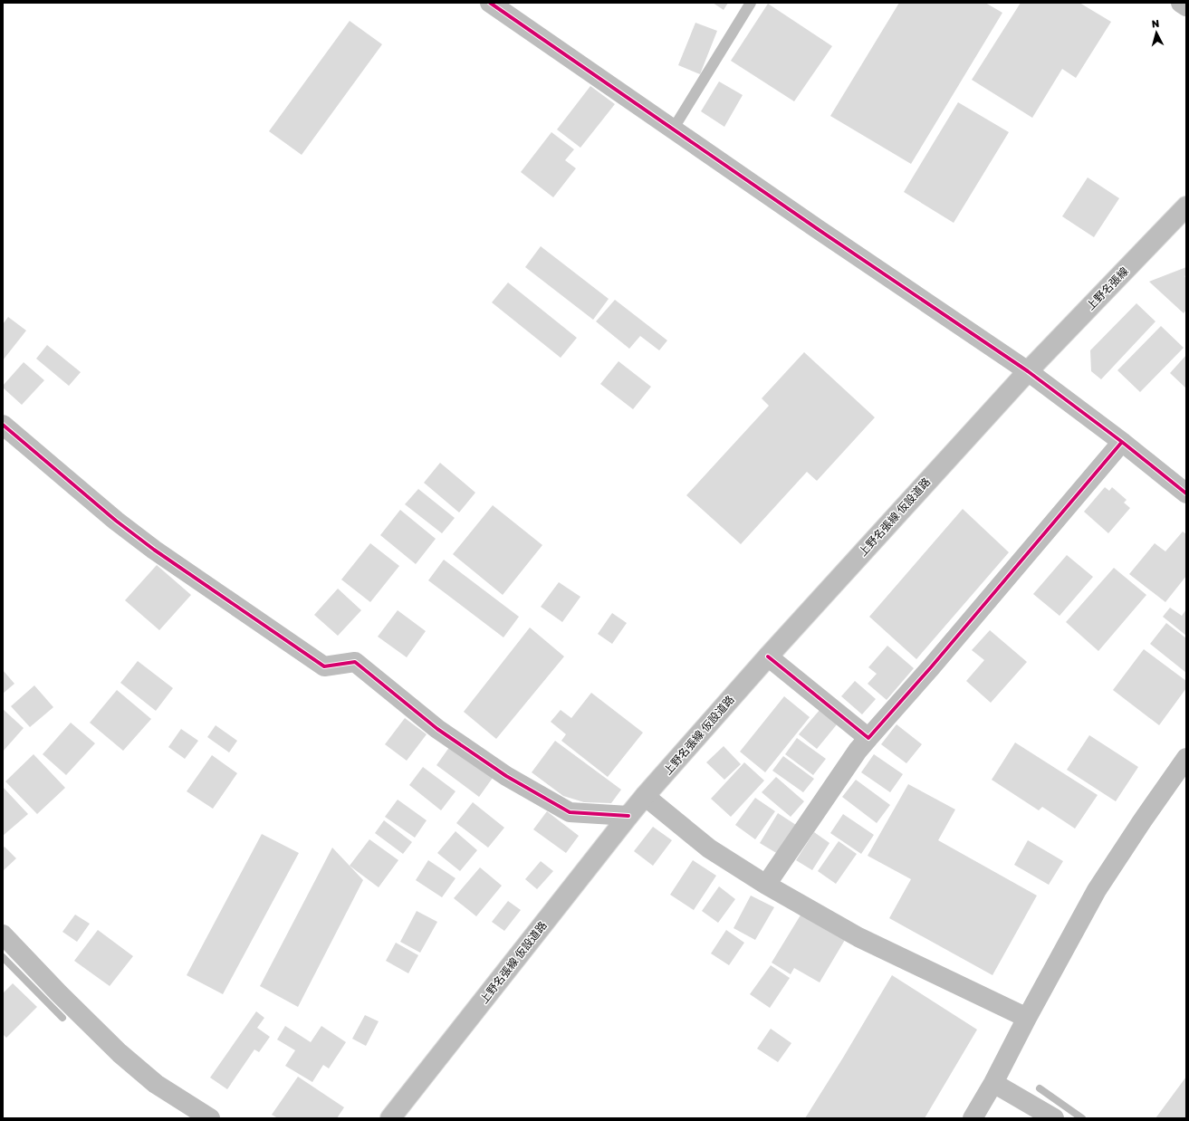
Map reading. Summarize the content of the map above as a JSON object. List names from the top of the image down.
{
  "streets": {
    "street": ["上野名張線", "上野名張線 仮設道路"]
  },
  "crossings": [
    ["上野名張線", "上野名張線 仮設道路"]
  ],
  "north": "top"
}
